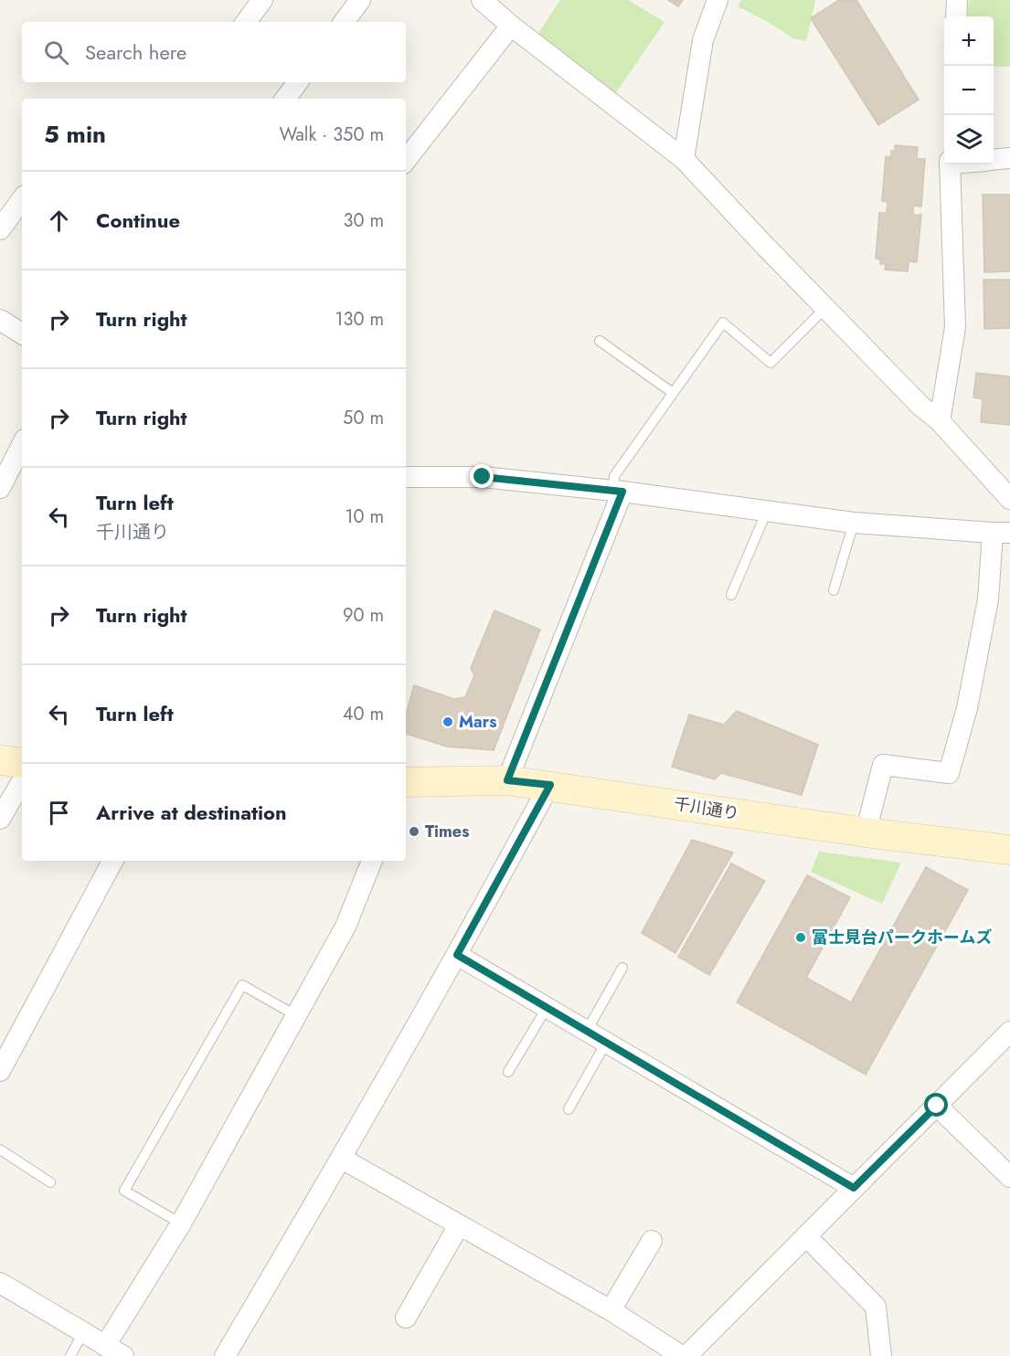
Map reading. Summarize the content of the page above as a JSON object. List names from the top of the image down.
{
  "streets": {
    "main road": ["千川通り"]
  },
  "places": ["Mars", "Times", "富士見台パークホームズ"],
  "page": {
    "map_buttons": ["+", "−"],
    "search": "Search here",
    "heading": ["5 min", "Walk · 350 m"],
    "list": [
      ["Continue", "30 m"],
      ["Turn right", "130 m"],
      ["Turn right", "50 m"],
      ["Turn left", "千川通り", "10 m"],
      ["Turn right", "90 m"],
      ["Turn left", "40 m"],
      "Arrive at destination"
    ]
  }
}
